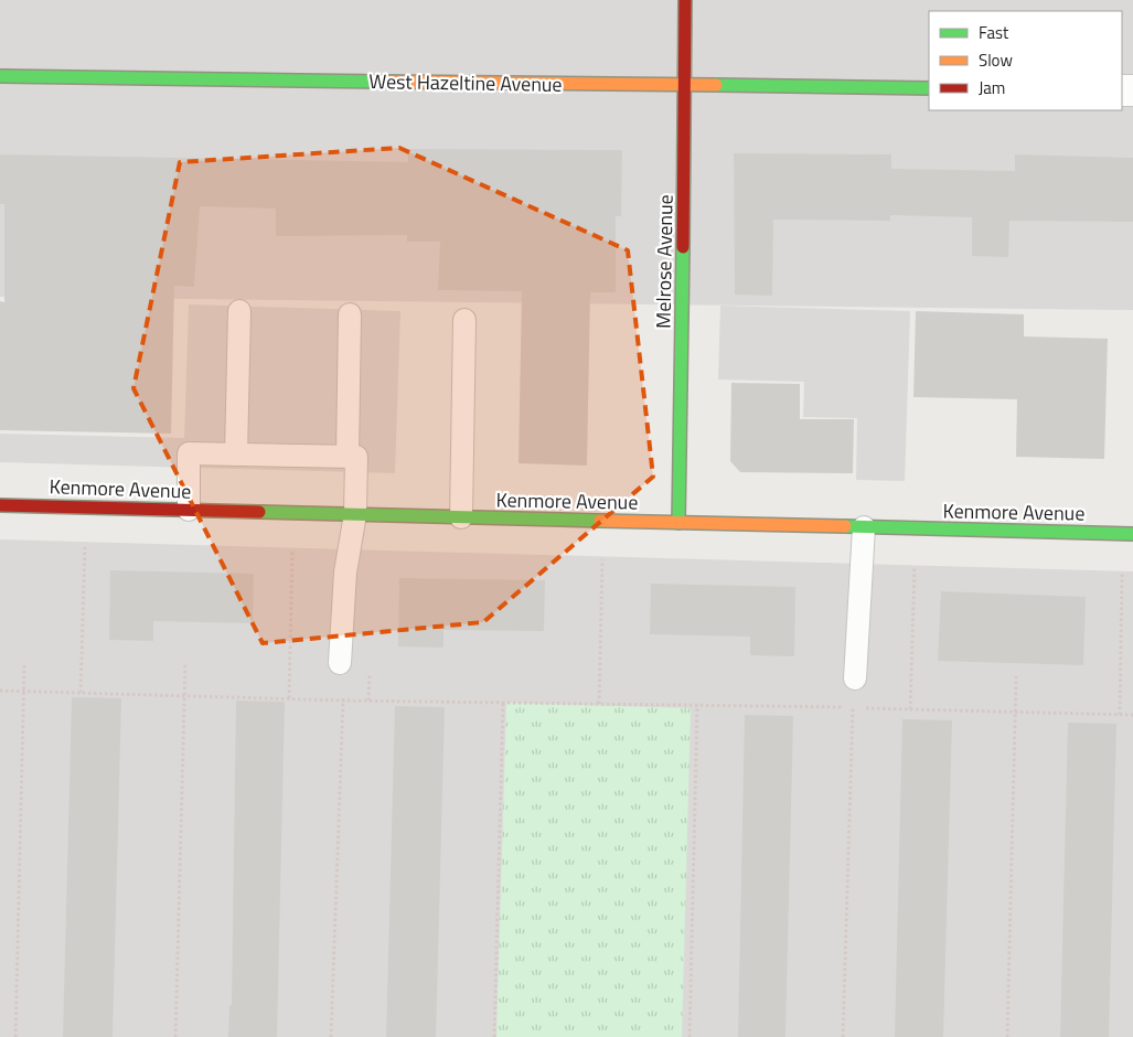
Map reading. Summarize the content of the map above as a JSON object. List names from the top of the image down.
{
  "streets": {
    "street": ["West Hazeltine Avenue", "Melrose Avenue", "Kenmore Avenue"]
  },
  "crossings": [
    ["West Hazeltine Avenue", "Melrose Avenue"],
    ["Melrose Avenue", "Kenmore Avenue"]
  ],
  "legend": ["Fast", "Slow", "Jam"]
}
